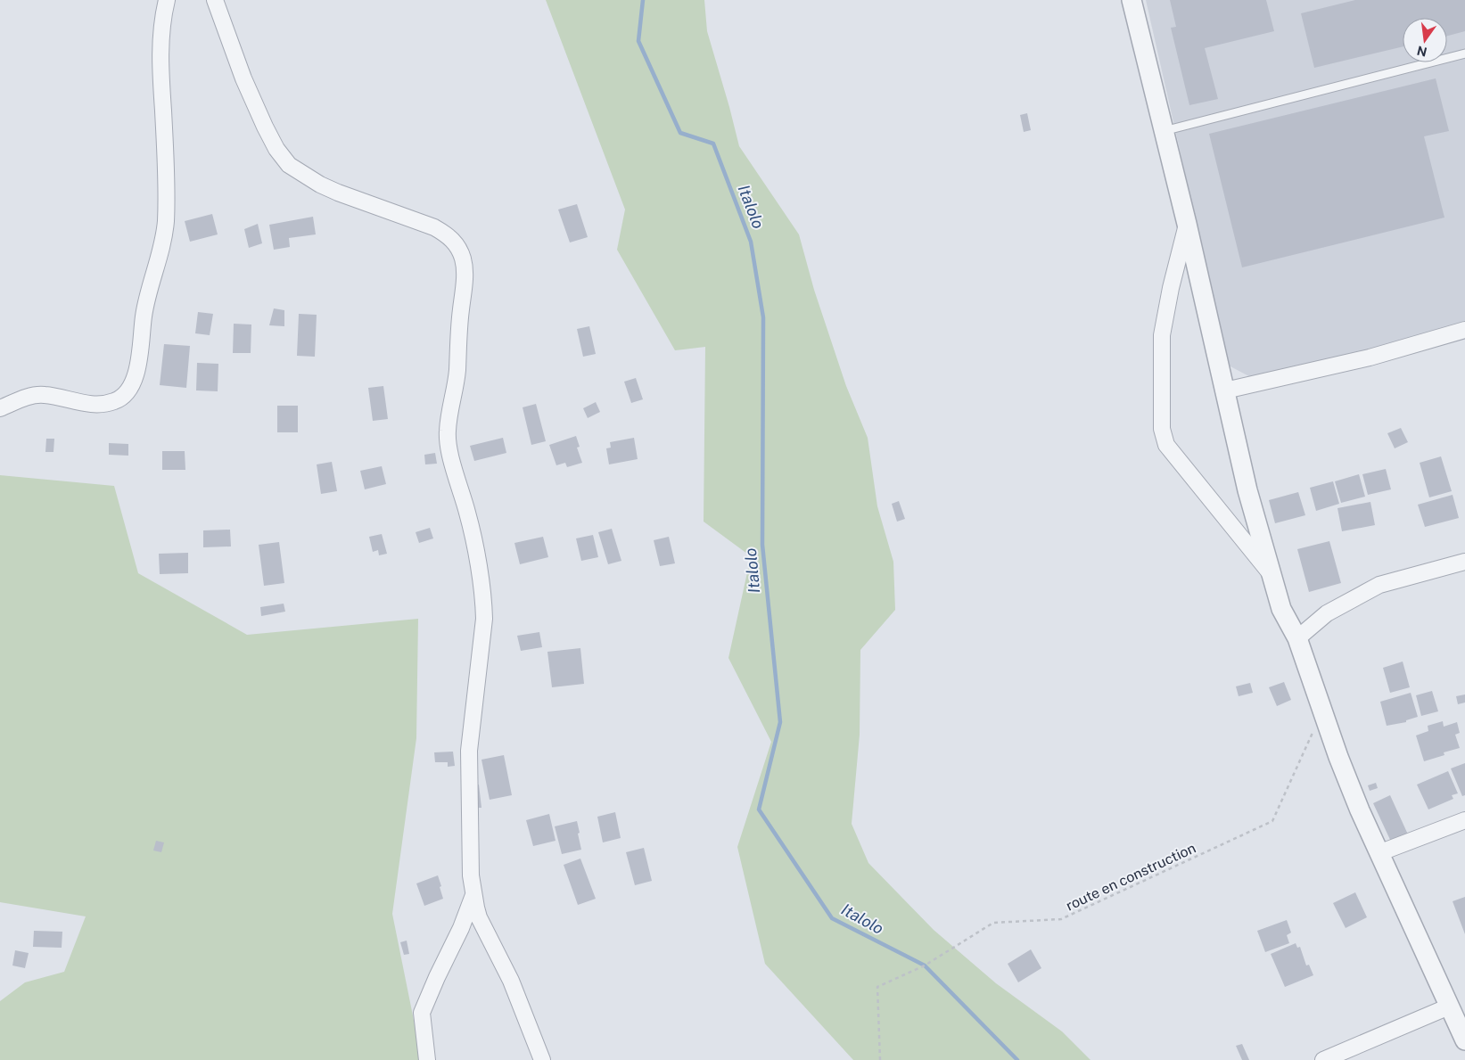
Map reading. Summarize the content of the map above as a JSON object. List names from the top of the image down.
{
  "streets": {
    "path": ["route en construction"]
  },
  "water": ["Italolo"],
  "north": "bottom"
}
